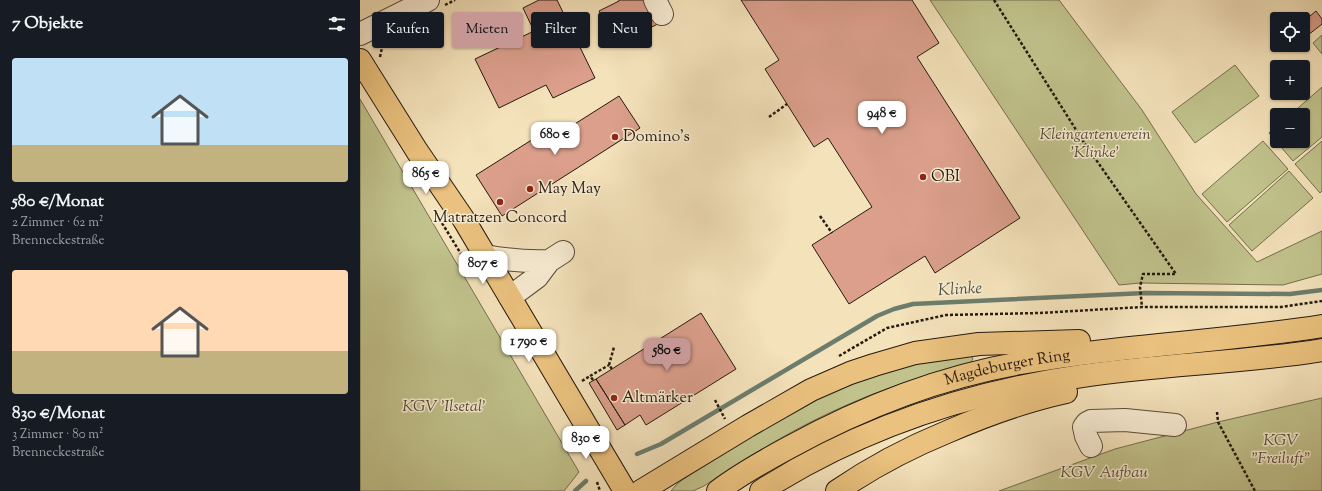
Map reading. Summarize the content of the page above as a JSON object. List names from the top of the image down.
{
  "streets": {
    "main road": ["Magdeburger Ring"]
  },
  "water": ["Klinke"],
  "parks": [
    "Kleingartenverein 'Klinke'",
    "KGV 'Ilsetal'",
    "KGV \"Freiluft\"",
    "KGV Aufbau"
  ],
  "places": [
    "Domino's",
    "OBI",
    "May May",
    "Matratzen Concord",
    "Altmärker"
  ],
  "page": {
    "heading": "7 Objekte",
    "map_buttons": ["+", "−"],
    "chip": [
      "Kaufen",
      "Mieten",
      "Filter",
      "Neu"
    ],
    "list": [
      {
        "name": "580 €/Monat",
        "note": "2 Zimmer · 62 m² · Brenneckestraße"
      },
      {
        "name": "830 €/Monat",
        "note": "3 Zimmer · 80 m² · Brenneckestraße"
      }
    ],
    "price": [
      "948 €",
      "680 €",
      "865 €",
      "807 €",
      "1 790 €",
      "580 €",
      "830 €"
    ]
  }
}
